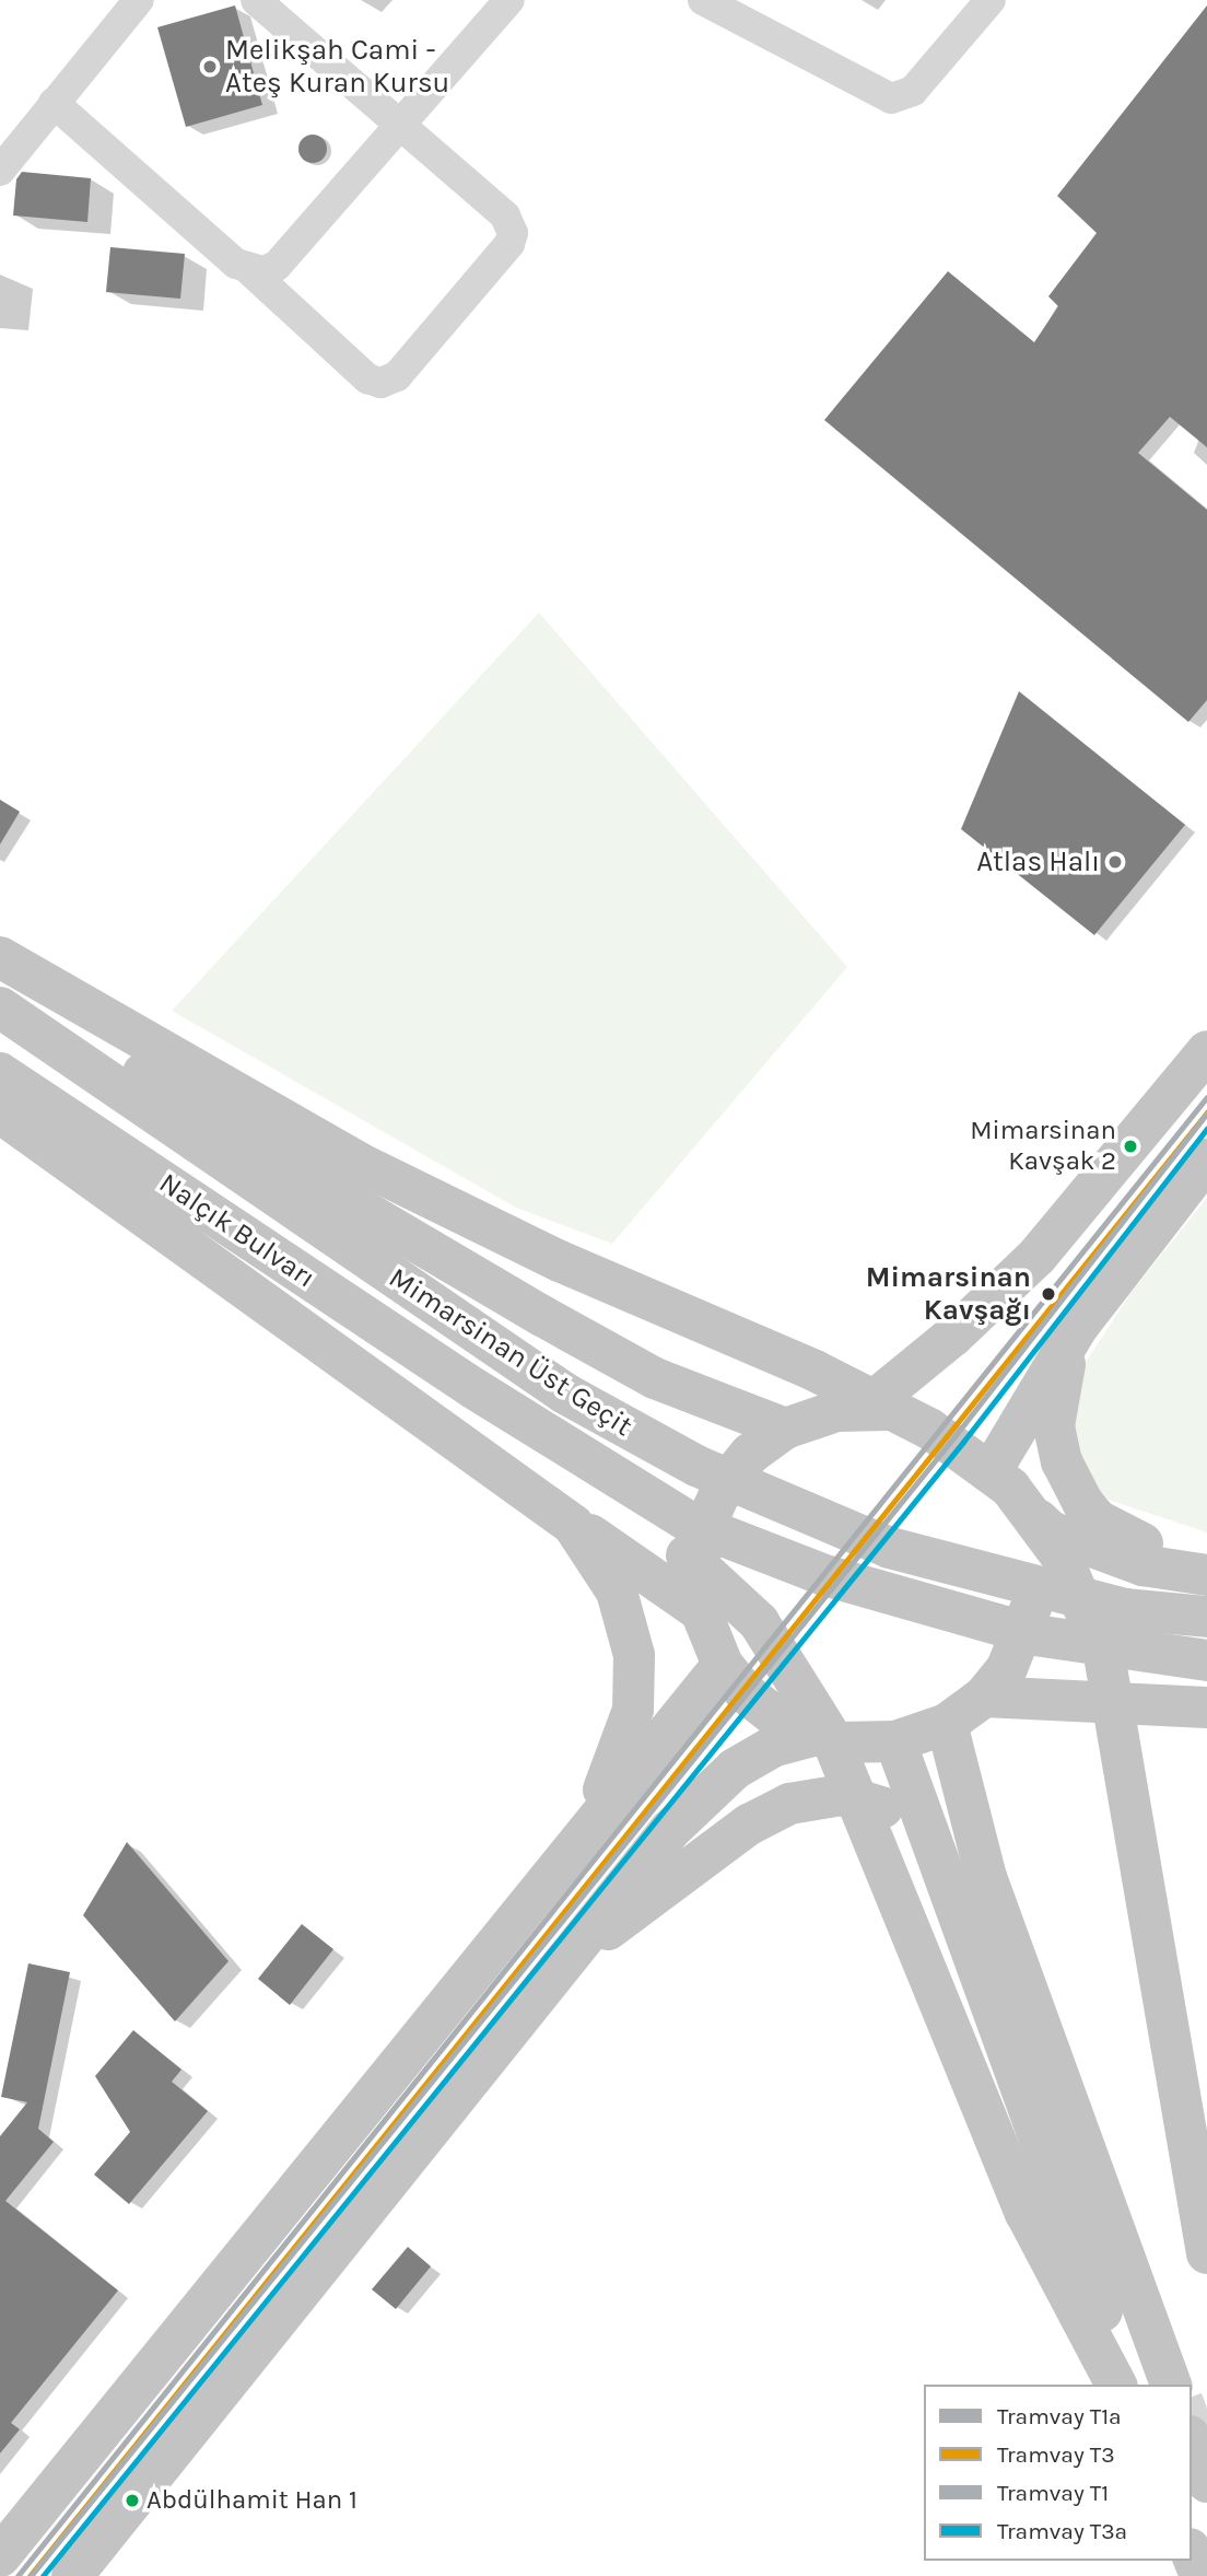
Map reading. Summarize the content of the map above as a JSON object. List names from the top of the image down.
{
  "streets": {
    "highway": ["Nalçık Bulvarı", "Mimarsinan Üst Geçit"]
  },
  "crossings": [
    ["Nalçık Bulvarı", "Mimarsinan Üst Geçit"]
  ],
  "places": [
    "Melikşah Cami - Ateş Kuran Kursu",
    "Atlas Halı",
    "Mimarsinan Kavşak 2",
    "Mimarsinan Kavşağı",
    "Abdülhamit Han 1"
  ],
  "lines": [
    "tram line T1a",
    "tram line T3",
    "tram line T1",
    "tram line T3a"
  ],
  "legend": [
    "Tramvay T1a",
    "Tramvay T3",
    "Tramvay T1",
    "Tramvay T3a"
  ]
}
